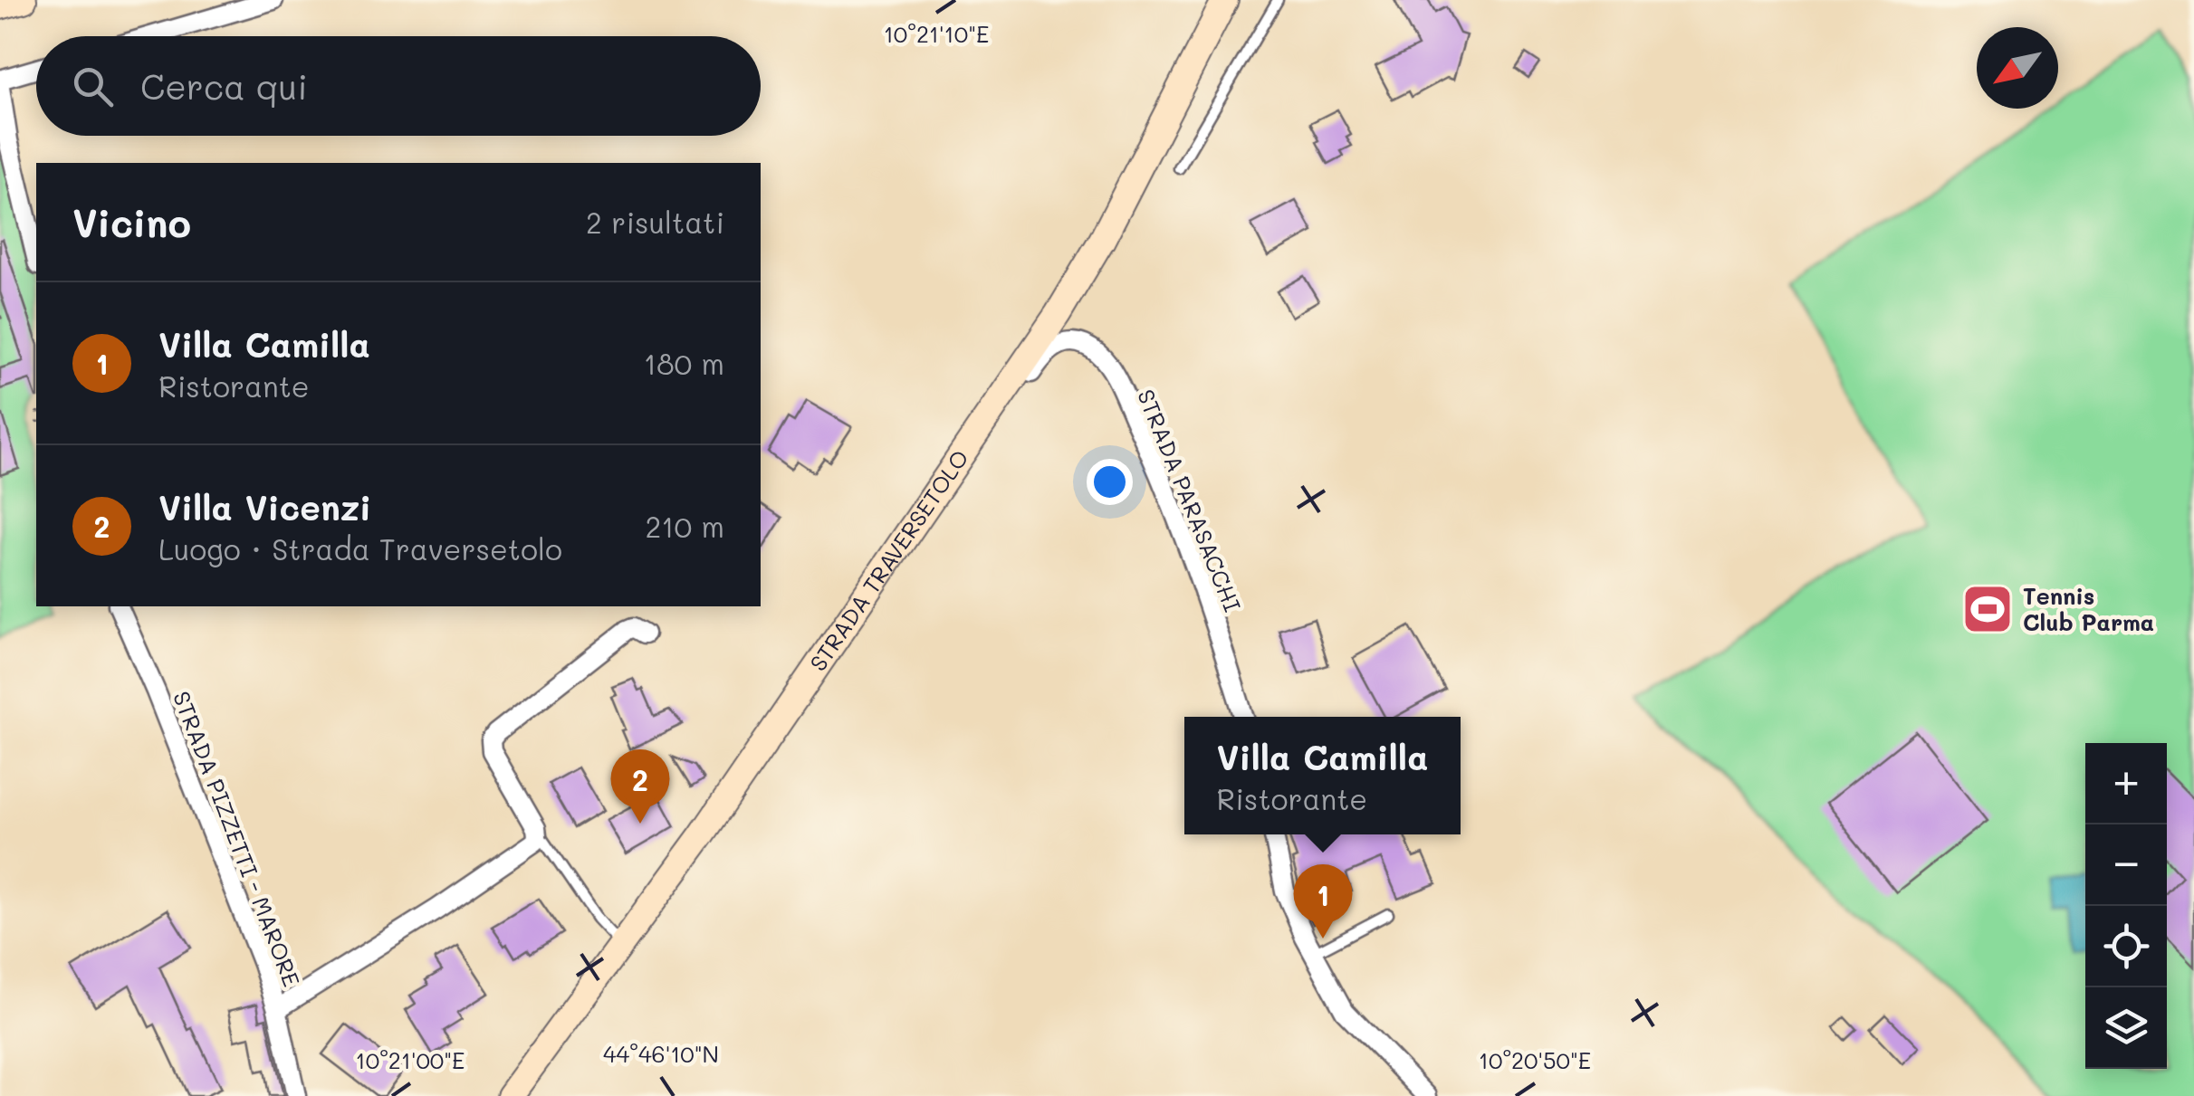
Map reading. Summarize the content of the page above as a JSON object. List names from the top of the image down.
{
  "streets": {
    "main road": ["STRADA TRAVERSETOLO"],
    "street": ["STRADA PARASACCHI", "STRADA PIZZETTI - MARORE"]
  },
  "crossings": [
    ["STRADA PARASACCHI", "STRADA TRAVERSETOLO"]
  ],
  "places": {
    "sports": ["Tennis Club Parma"]
  },
  "north": "bottom left",
  "page": {
    "search": "Cerca qui",
    "heading": ["Vicino", "2 risultati"],
    "list": [
      {
        "mark": "1",
        "name": "Villa Camilla",
        "note": "Ristorante",
        "value": "180 m"
      },
      {
        "mark": "2",
        "name": "Villa Vicenzi",
        "note": "Luogo · Strada Traversetolo",
        "value": "210 m"
      }
    ],
    "popup": ["Villa Camilla", "Ristorante"],
    "map_buttons": ["+", "−"],
    "pins": ["2", "1"]
  },
  "coordinates": [
    "10°21'10\"E",
    "44°46'10\"N",
    "10°21'00\"E",
    "10°20'50\"E"
  ]
}
